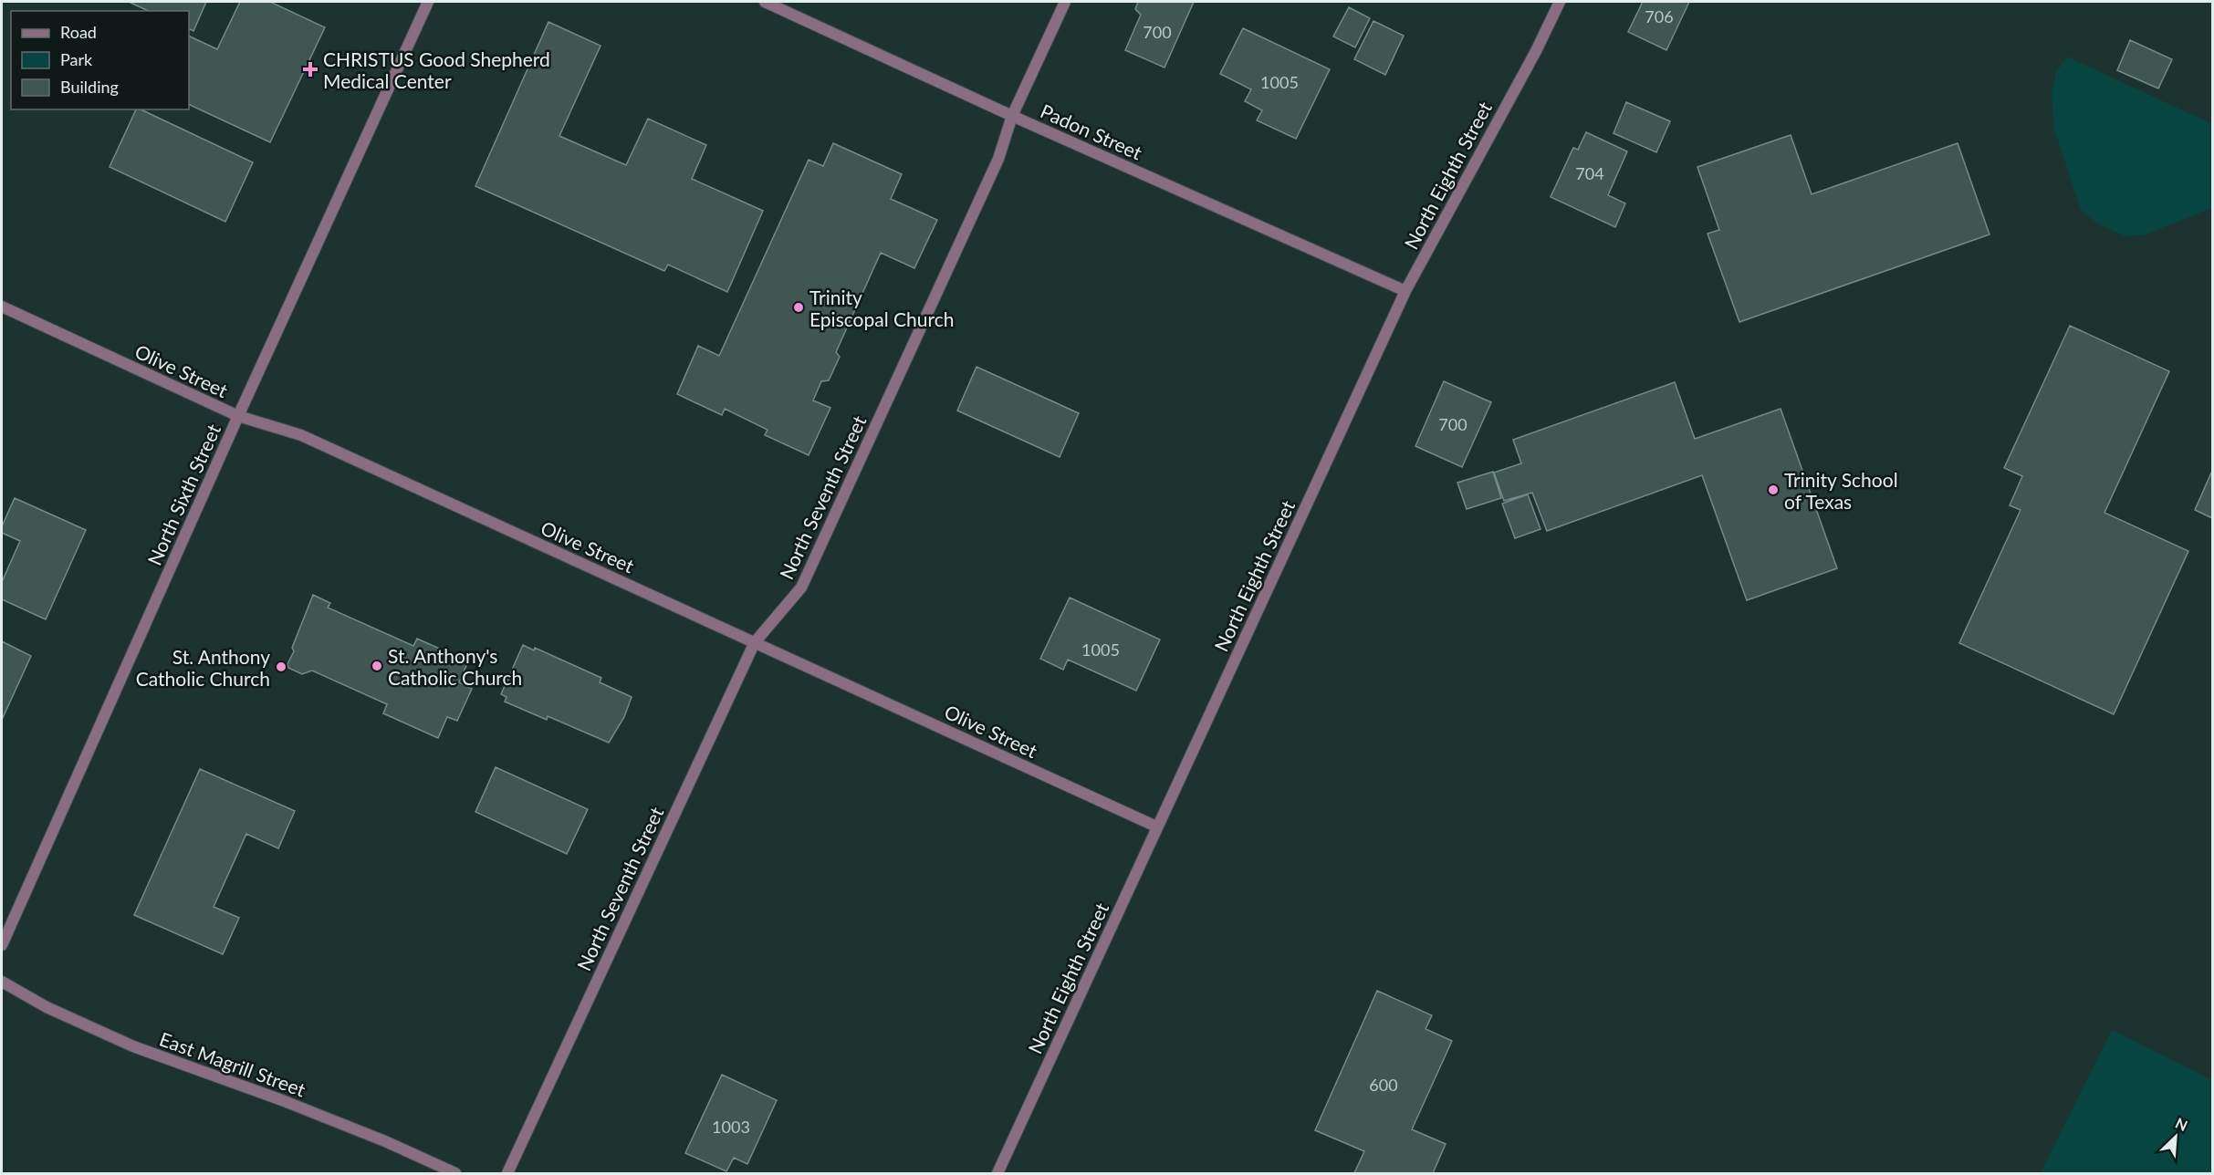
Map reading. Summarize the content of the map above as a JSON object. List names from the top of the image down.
{
  "streets": {
    "street": [
      "Padon Street",
      "North Eighth Street",
      "Olive Street",
      "North Sixth Street",
      "North Seventh Street",
      "East Magrill Street"
    ]
  },
  "crossings": [
    ["Padon Street", "North Eighth Street"],
    ["Padon Street", "North Seventh Street"],
    ["North Eighth Street", "Olive Street"],
    ["Olive Street", "North Sixth Street"],
    ["Olive Street", "North Seventh Street"]
  ],
  "places": {
    "health": ["CHRISTUS Good Shepherd Medical Center"],
    "other": [
      "Trinity Episcopal Church",
      "Trinity School of Texas",
      "St. Anthony's Catholic Church",
      "St. Anthony Catholic Church"
    ]
  },
  "house_numbers": [
    "706",
    "700",
    "1005",
    "704",
    "700",
    "1005",
    "600",
    "1003"
  ],
  "legend": ["Road", "Park", "Building"],
  "north": "top right"
}
